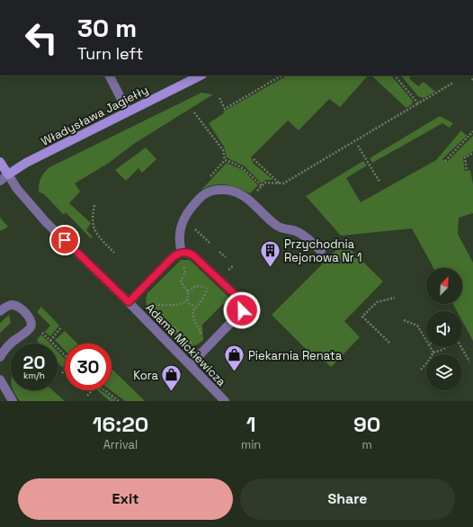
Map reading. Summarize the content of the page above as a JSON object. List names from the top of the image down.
{
  "streets": {
    "street": ["Władysława Jagiełły", "Adama Mickiewicza"]
  },
  "crossings": [
    ["Władysława Jagiełły", "Adama Mickiewicza"]
  ],
  "places": {
    "building": ["Przychodnia Rejonowa Nr 1"],
    "shop": ["Piekarnia Renata", "Kora"]
  },
  "north": "top right",
  "page": {
    "turn": ["30 m", "Turn left"],
    "speed": "20 km/h",
    "limit": "30",
    "eta": [
      "16:20",
      "Arrival",
      "1",
      "min",
      "90",
      "m"
    ],
    "buttons": ["Exit", "Share"]
  }
}
